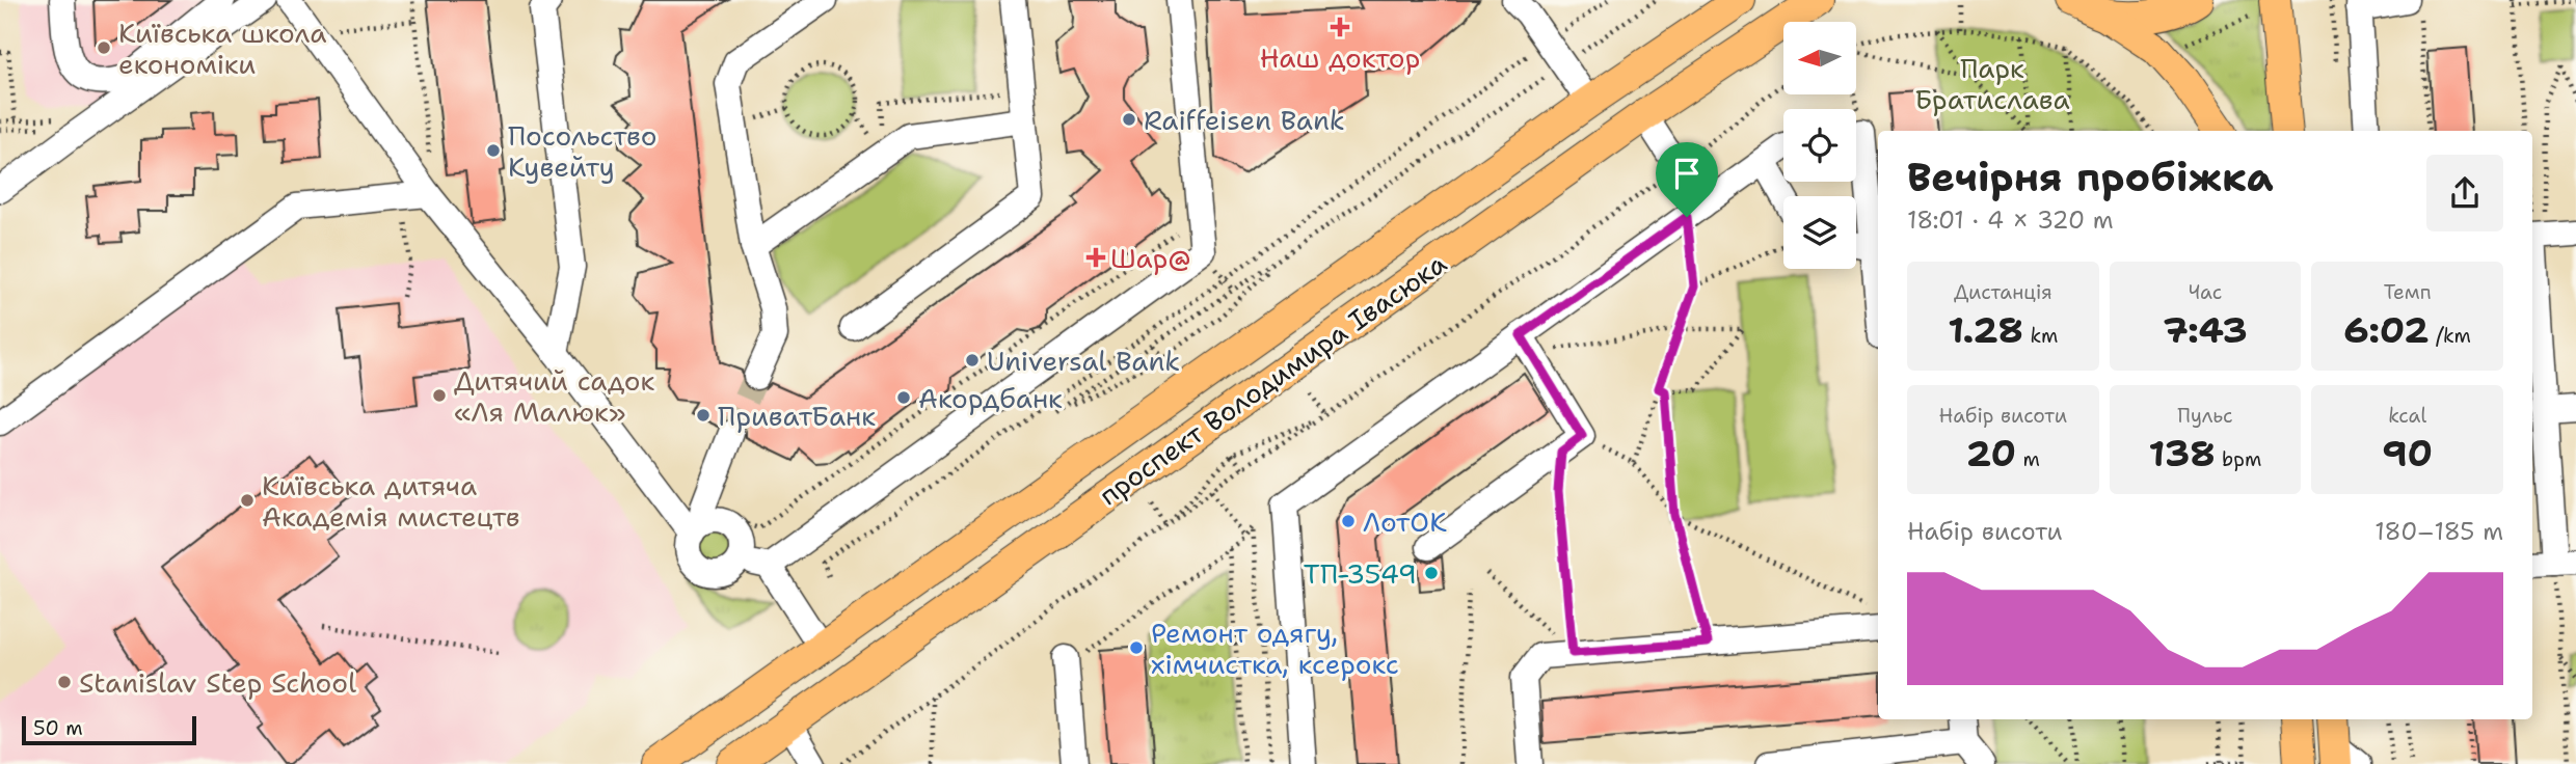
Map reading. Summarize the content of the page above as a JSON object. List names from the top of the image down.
{
  "streets": {
    "main road": ["проспект Володимира Івасюка"]
  },
  "parks": ["Парк Братислава"],
  "places": {
    "health": ["Наш доктор", "Шар@"],
    "other": [
      "Київська школа економіки",
      "Raiffeisen Bank",
      "Посольство Кувейту",
      "Universal Bank",
      "Дитячий садок «Ля Малюк»",
      "Акордбанк",
      "ПриватБанк",
      "Київська дитяча Академія мистецтв",
      "ЛотОК",
      "ТП-3549",
      "Ремонт одягу, хімчистка, ксерокс",
      "Stanislav Step School"
    ]
  },
  "scale_bar": "50 m",
  "north": "left",
  "page": {
    "heading": ["Вечірня пробіжка", "18:01 · 4 × 320 m"],
    "stats": [
      ["Дистанція", "1.28 km"],
      ["Час", "7:43"],
      ["Темп", "6:02 /km"],
      ["Набір висоти", "20 m"],
      ["Пульс", "138 bpm"],
      ["kcal", "90"]
    ],
    "chart": ["Набір висоти", "180–185 m"],
    "scale": "50 m"
  }
}
